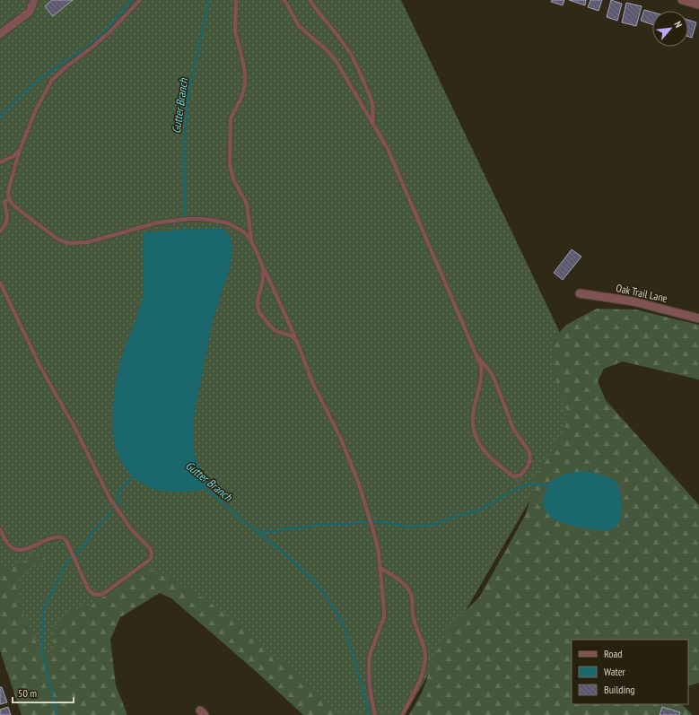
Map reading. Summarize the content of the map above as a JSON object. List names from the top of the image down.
{
  "streets": {
    "street": ["Oak Trail Lane"]
  },
  "water": ["Gutter Branch"],
  "legend": ["Road", "Water", "Building"],
  "scale_bar": "50 m",
  "north": "top right"
}
